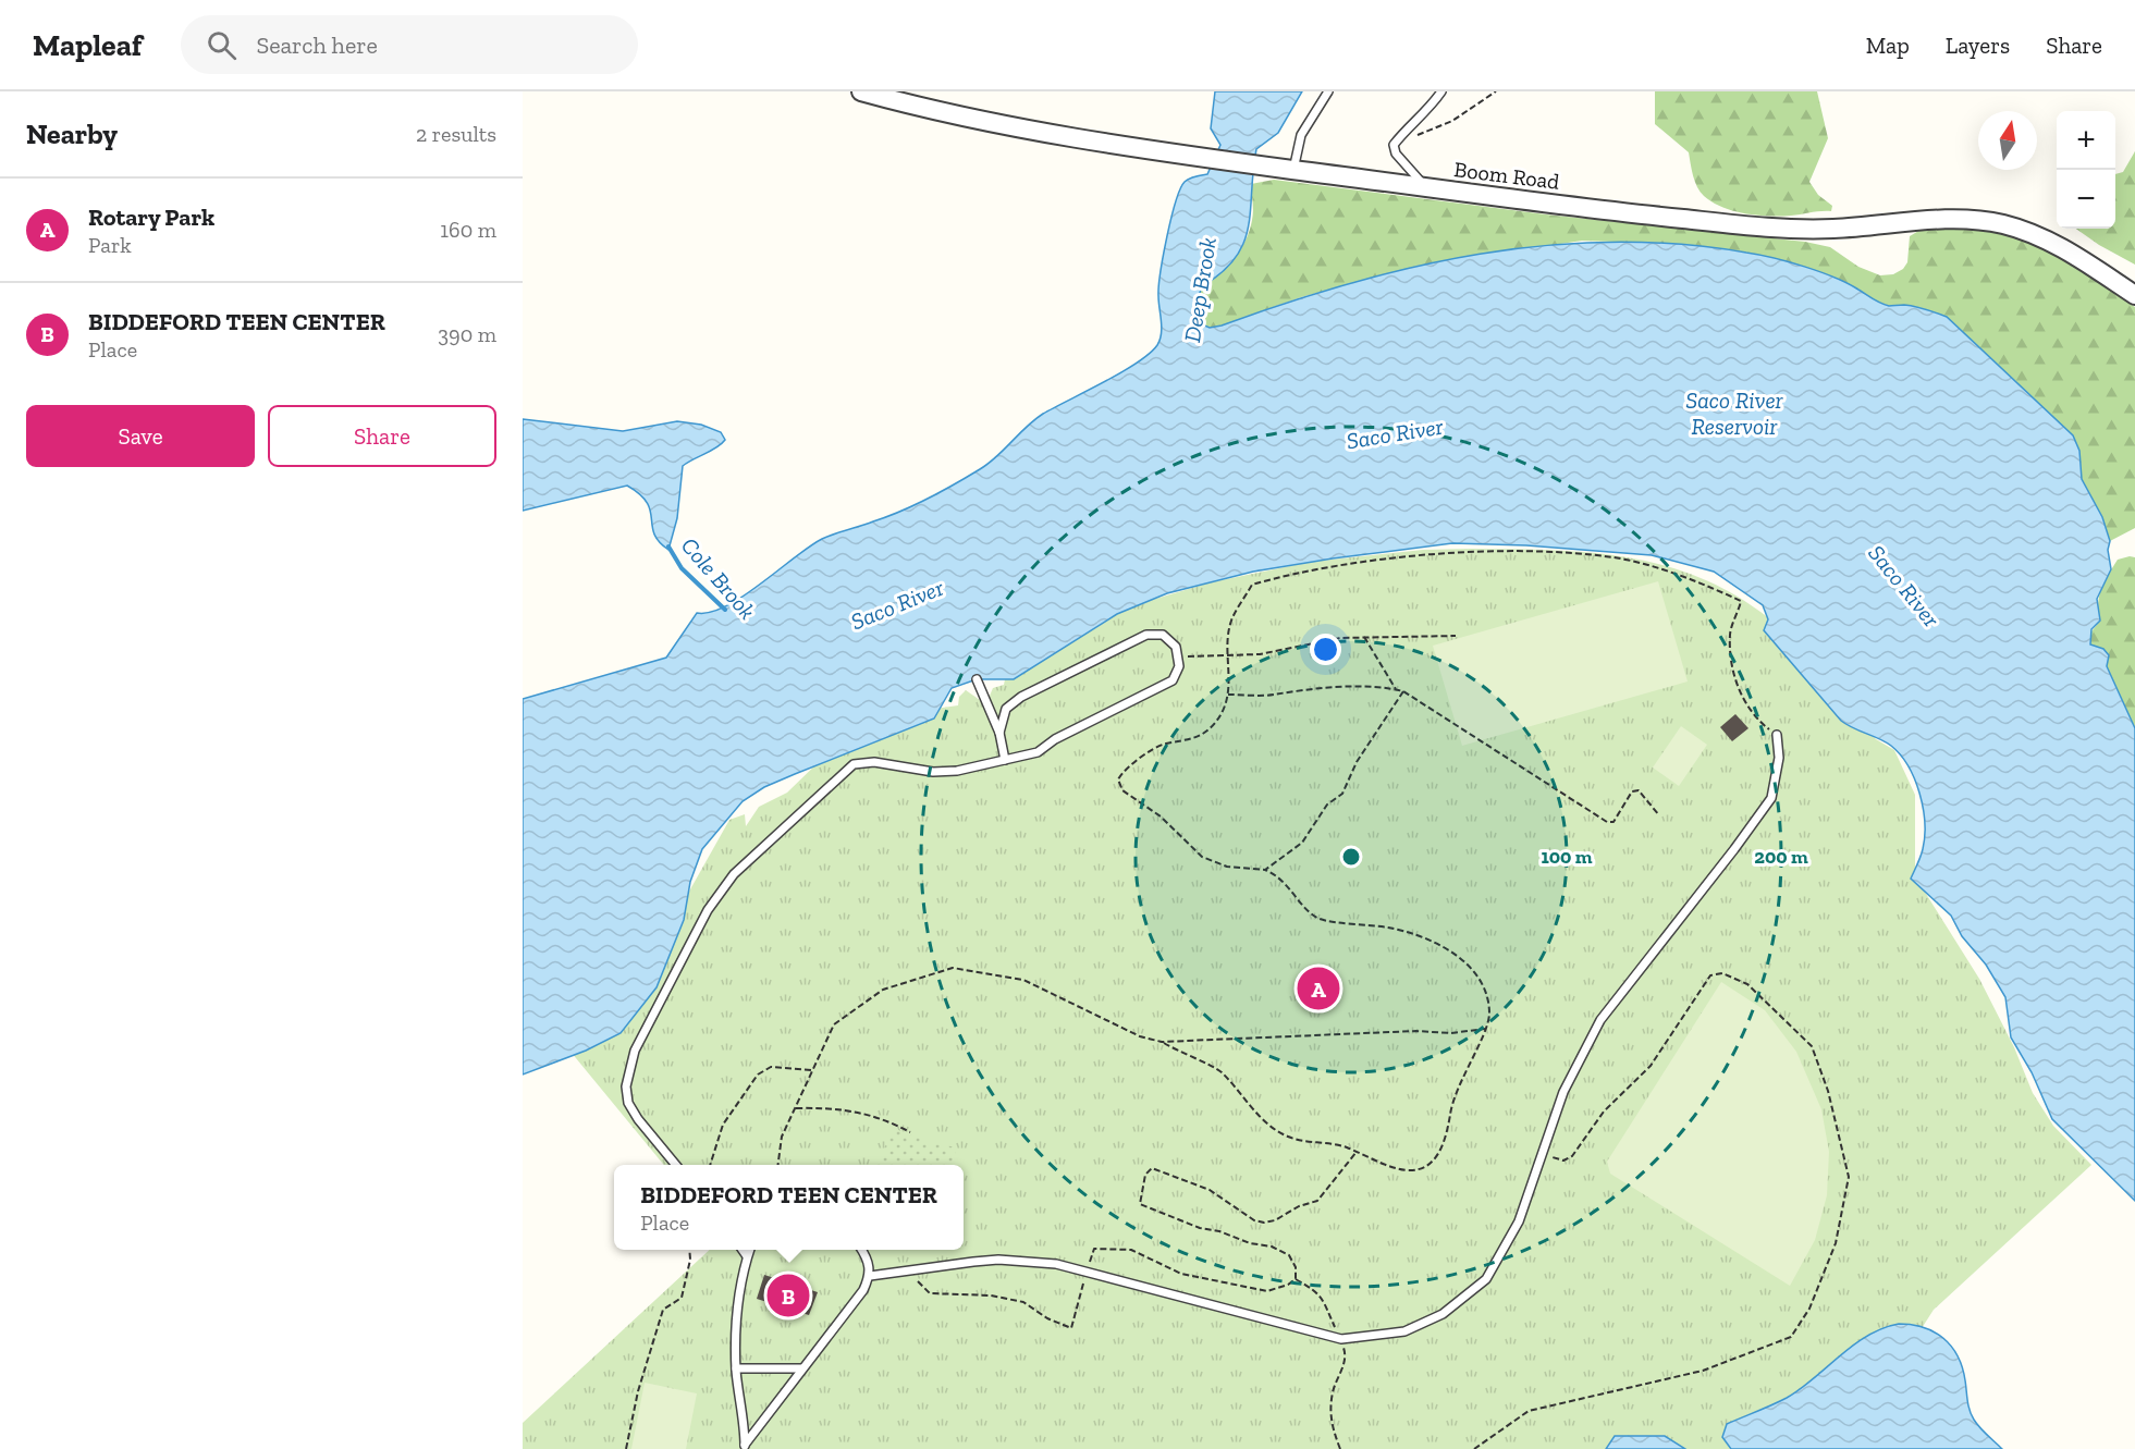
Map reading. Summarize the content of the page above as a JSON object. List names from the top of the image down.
{
  "streets": {
    "street": ["Boom Road"]
  },
  "water": [
    "Deep Brook",
    "Saco River Reservoir",
    "Saco River",
    "Cole Brook"
  ],
  "north": "top",
  "page": {
    "header": "Mapleaf",
    "search": "Search here",
    "nav": ["Map", "Layers", "Share"],
    "heading": ["Nearby", "2 results"],
    "map_buttons": ["+", "−"],
    "list": [
      {
        "mark": "A",
        "name": "Rotary Park",
        "note": "Park",
        "value": "160 m"
      },
      {
        "mark": "B",
        "name": "BIDDEFORD TEEN CENTER",
        "note": "Place",
        "value": "390 m"
      }
    ],
    "buttons": ["Save", "Share"],
    "pins": ["A", "B"],
    "popup": ["BIDDEFORD TEEN CENTER", "Place"]
  },
  "rings": ["100 m", "200 m"]
}
